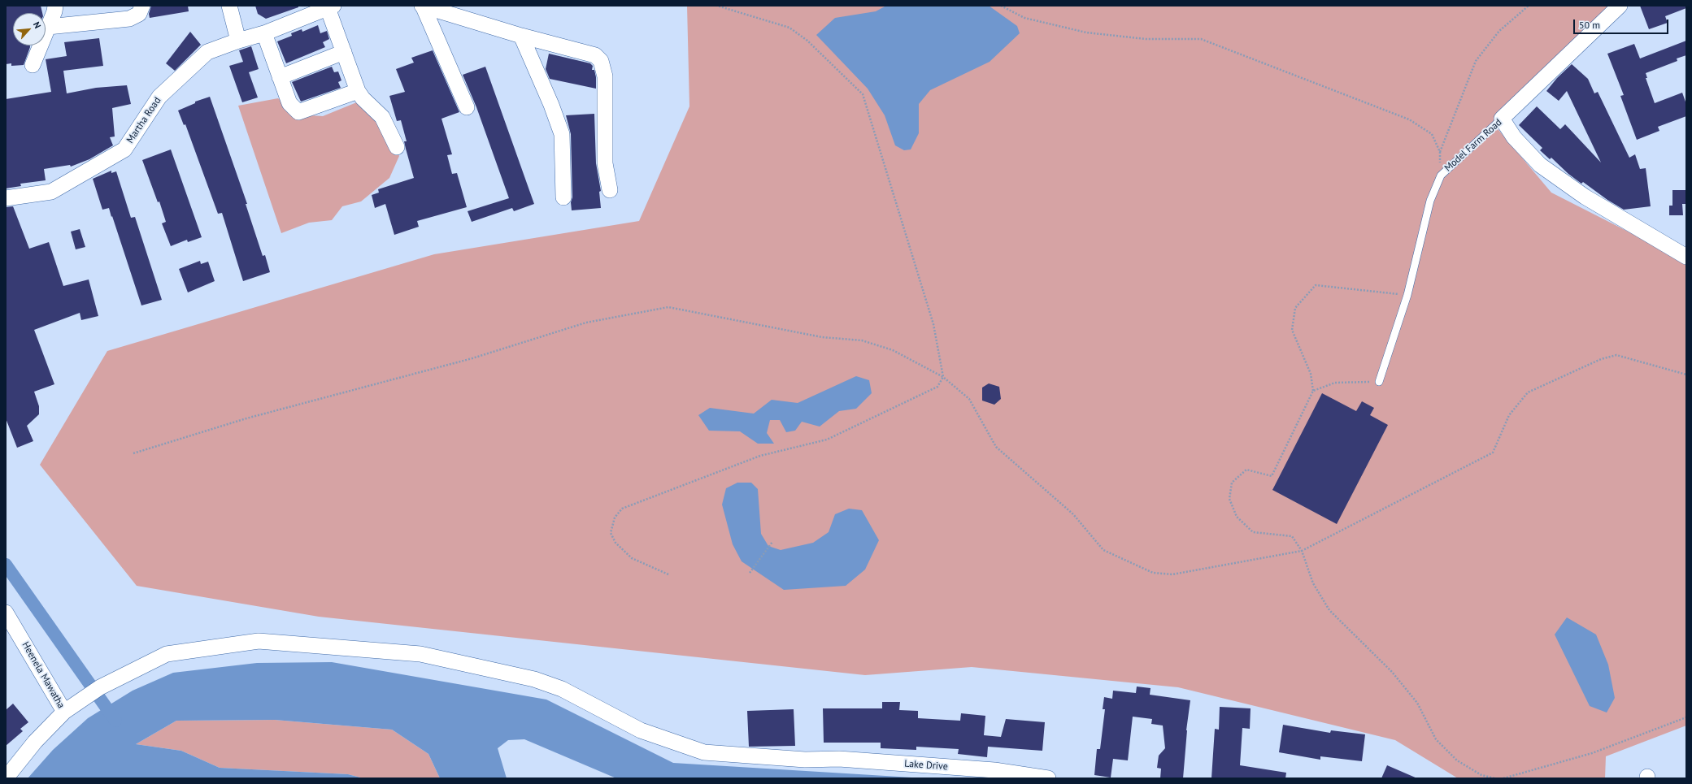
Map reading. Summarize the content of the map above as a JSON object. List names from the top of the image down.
{
  "streets": {
    "street": [
      "Martha Road",
      "Model Farm Road",
      "Heenela Mawatha",
      "Lake Drive"
    ]
  },
  "crossings": [
    ["Heenela Mawatha", "Lake Drive"]
  ],
  "scale_bar": "50 m",
  "north": "top right"
}
